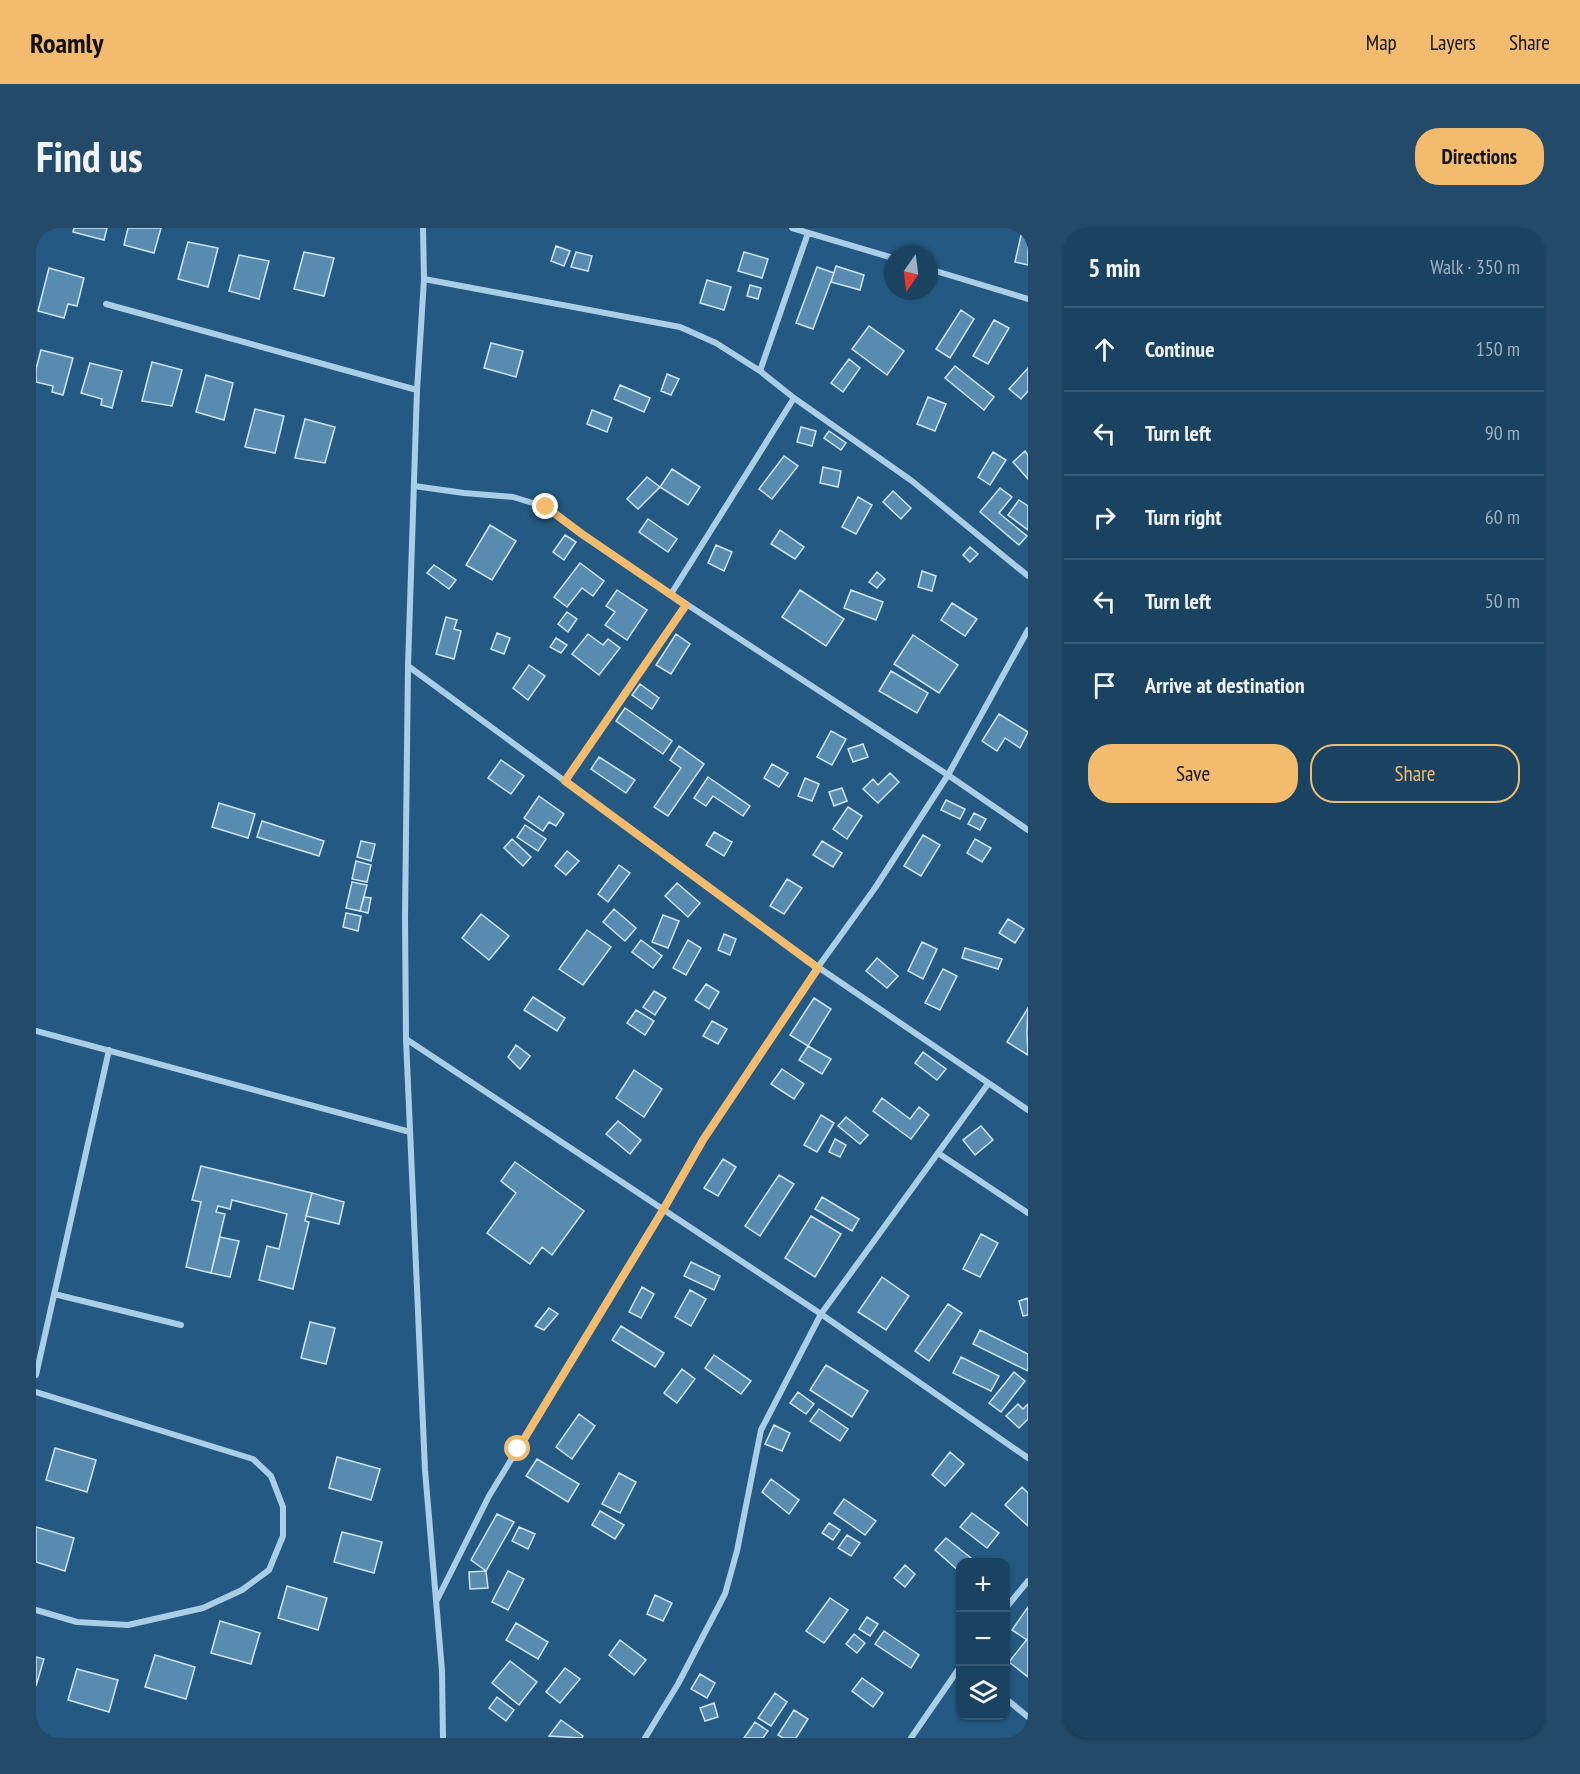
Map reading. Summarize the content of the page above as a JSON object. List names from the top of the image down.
{
  "north": "bottom",
  "page": {
    "header": "Roamly",
    "nav": ["Map", "Layers", "Share"],
    "buttons": [
      "Directions",
      ["Save", "Share"]
    ],
    "title": "Find us",
    "heading": ["5 min", "Walk · 350 m"],
    "list": [
      ["Continue", "150 m"],
      ["Turn left", "90 m"],
      ["Turn right", "60 m"],
      ["Turn left", "50 m"],
      "Arrive at destination"
    ],
    "map_buttons": ["+", "−"]
  }
}
